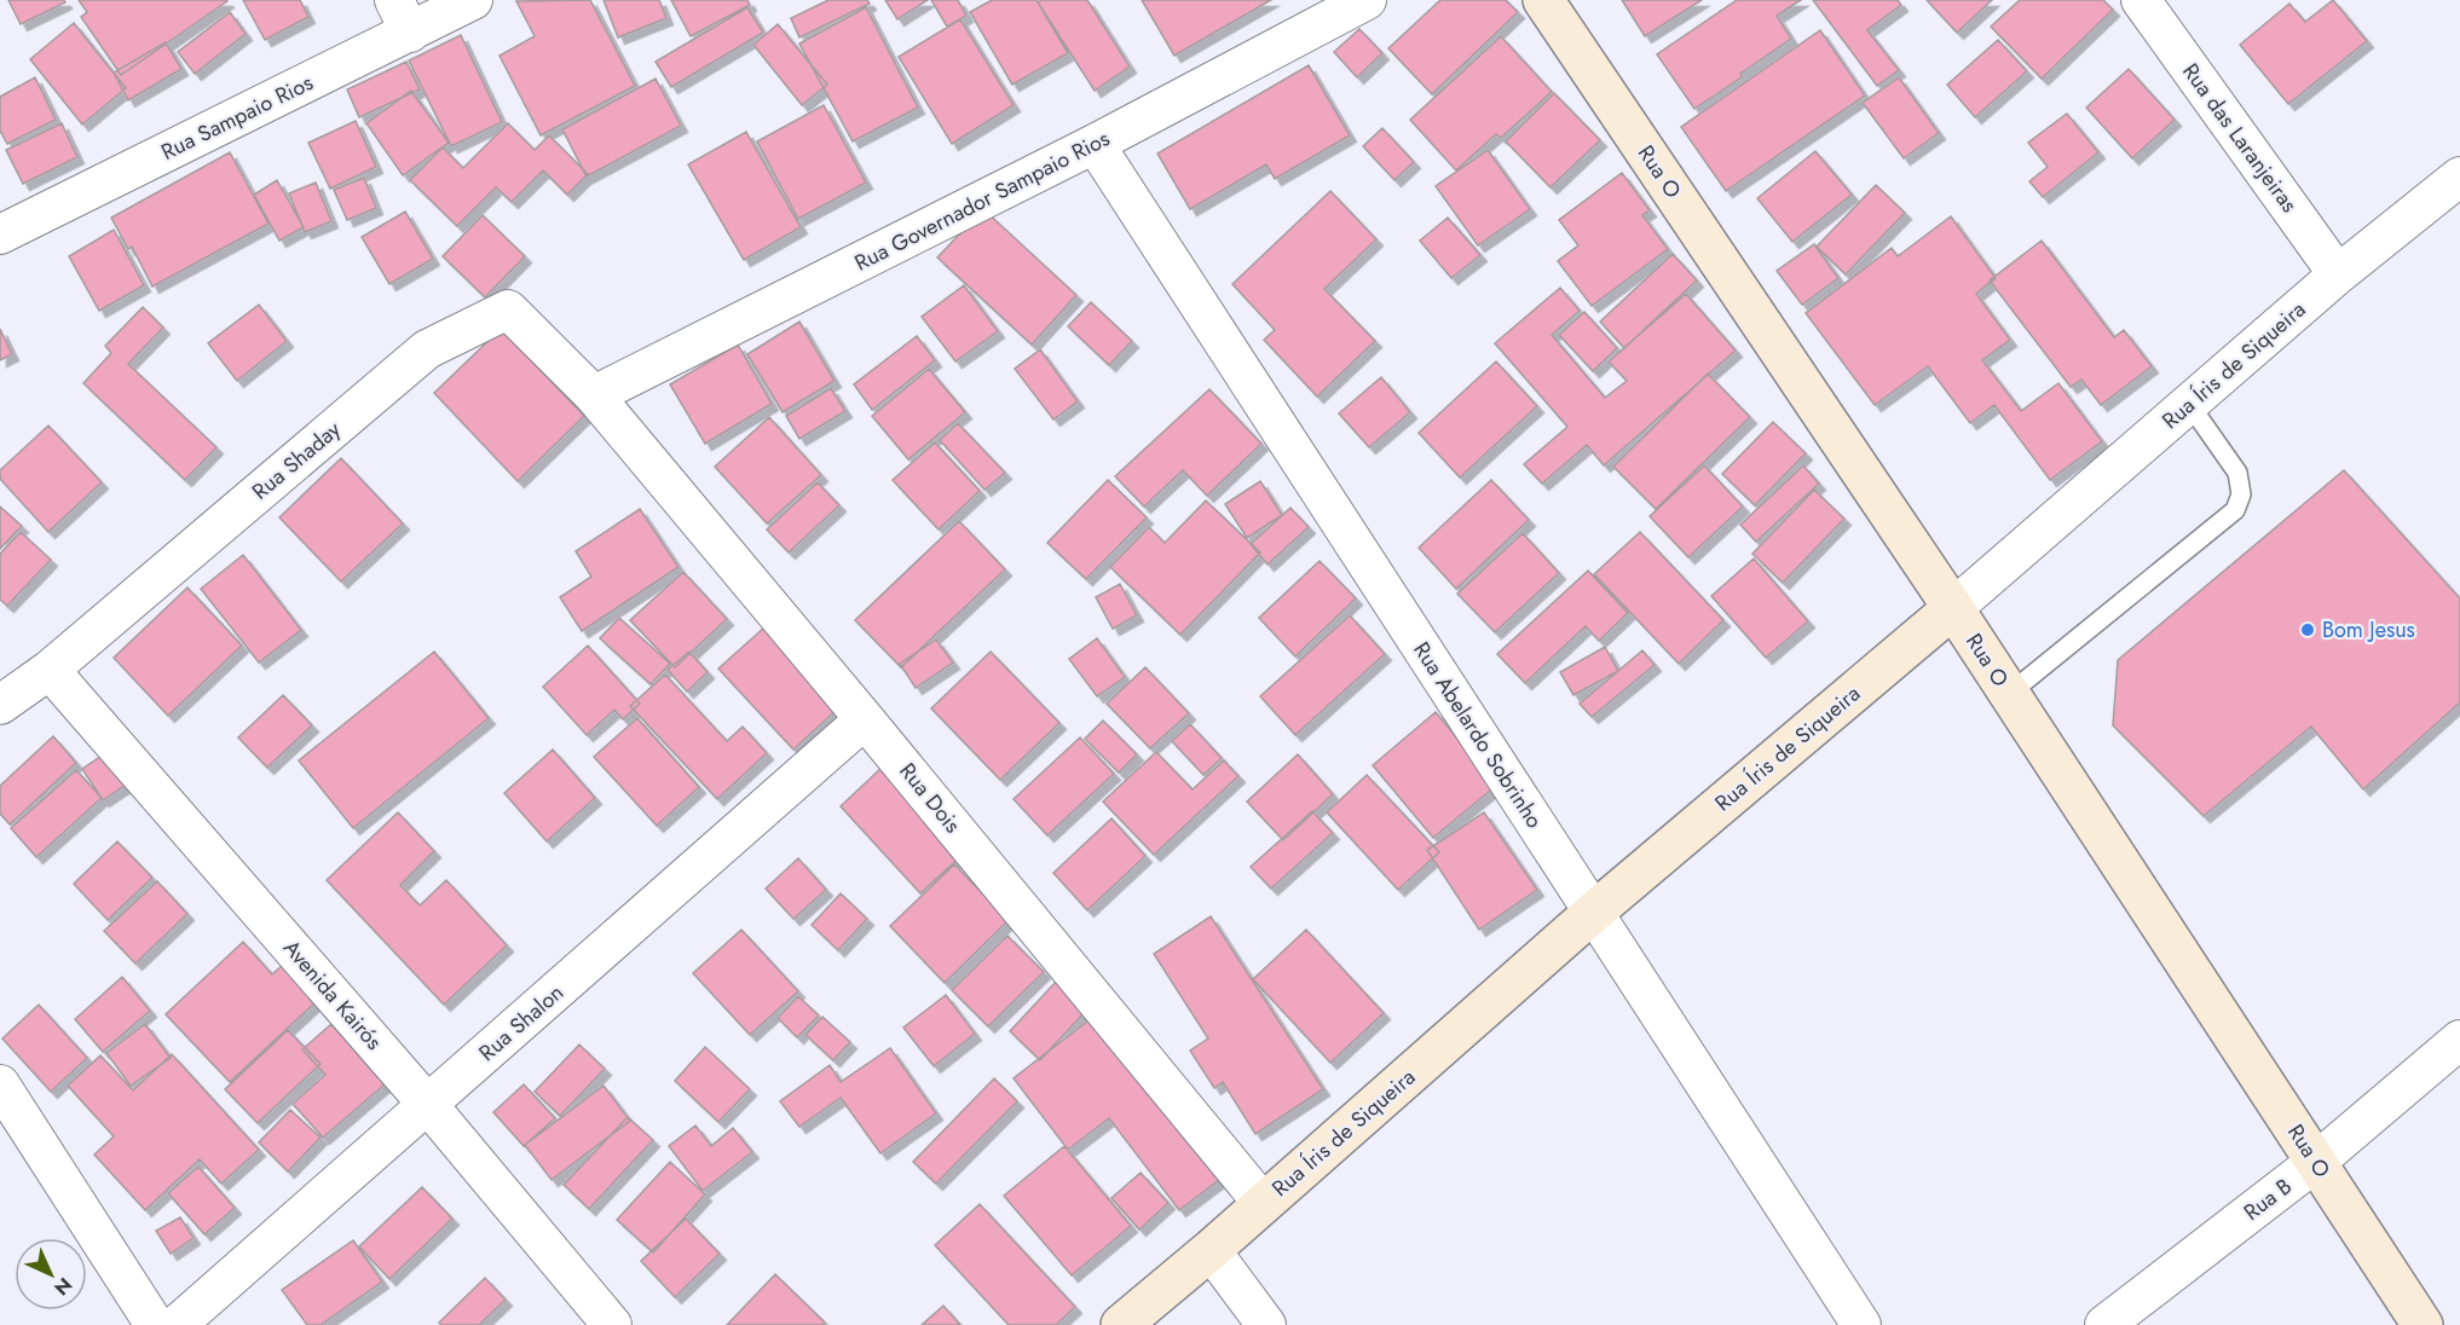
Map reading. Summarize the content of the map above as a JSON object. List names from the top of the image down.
{
  "streets": {
    "street": [
      "Rua Sampaio Rios",
      "Rua das Laranjeiras",
      "Rua O",
      "Rua Governador Sampaio Rios",
      "Rua Íris de Siqueira",
      "Rua Shaday",
      "Rua Abelardo Sobrinho",
      "Rua Dois",
      "Avenida Kairós",
      "Rua Shalon",
      "Rua B"
    ]
  },
  "crossings": [
    ["Rua das Laranjeiras", "Rua Íris de Siqueira"],
    ["Rua O", "Rua Íris de Siqueira"],
    ["Rua O", "Rua B"],
    ["Rua Governador Sampaio Rios", "Rua Shaday"],
    ["Rua Governador Sampaio Rios", "Rua Abelardo Sobrinho"],
    ["Rua Governador Sampaio Rios", "Rua Dois"],
    ["Rua Íris de Siqueira", "Rua Abelardo Sobrinho"],
    ["Rua Íris de Siqueira", "Rua Dois"],
    ["Rua Shaday", "Rua Dois"],
    ["Rua Shaday", "Avenida Kairós"],
    ["Rua Dois", "Rua Shalon"],
    ["Avenida Kairós", "Rua Shalon"]
  ],
  "places": ["Bom Jesus"],
  "north": "bottom right"
}
